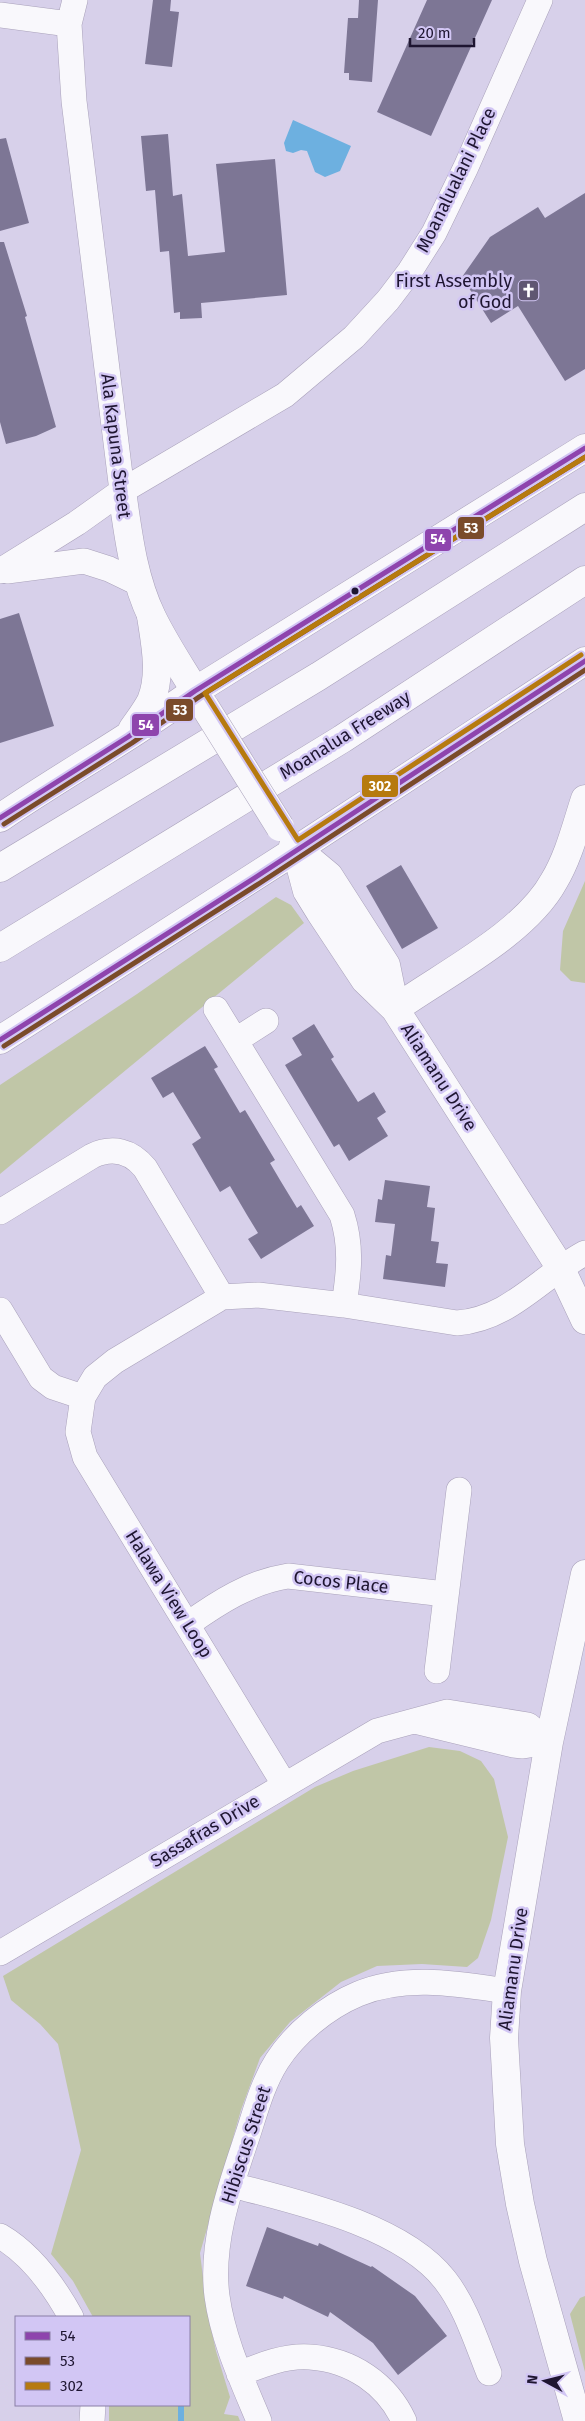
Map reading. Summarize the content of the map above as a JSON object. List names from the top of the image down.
{
  "streets": {
    "main road": ["Ala Kapuna Street", "Moanalua Freeway", "Aliamanu Drive"],
    "street": [
      "Moanalualani Place",
      "Cocos Place",
      "Halawa View Loop",
      "Sassafras Drive",
      "Hibiscus Street"
    ]
  },
  "crossings": [
    ["Moanalualani Place", "Ala Kapuna Street"],
    ["Ala Kapuna Street", "Aliamanu Drive"],
    ["Aliamanu Drive", "Halawa View Loop"],
    ["Aliamanu Drive", "Sassafras Drive"],
    ["Aliamanu Drive", "Hibiscus Street"],
    ["Cocos Place", "Halawa View Loop"],
    ["Halawa View Loop", "Sassafras Drive"]
  ],
  "places": {
    "church": ["First Assembly of God"]
  },
  "lines": ["transit line 54", "transit line 53", "transit line 302"],
  "legend": ["54", "53", "302"],
  "scale_bar": "20 m",
  "north": "left"
}
